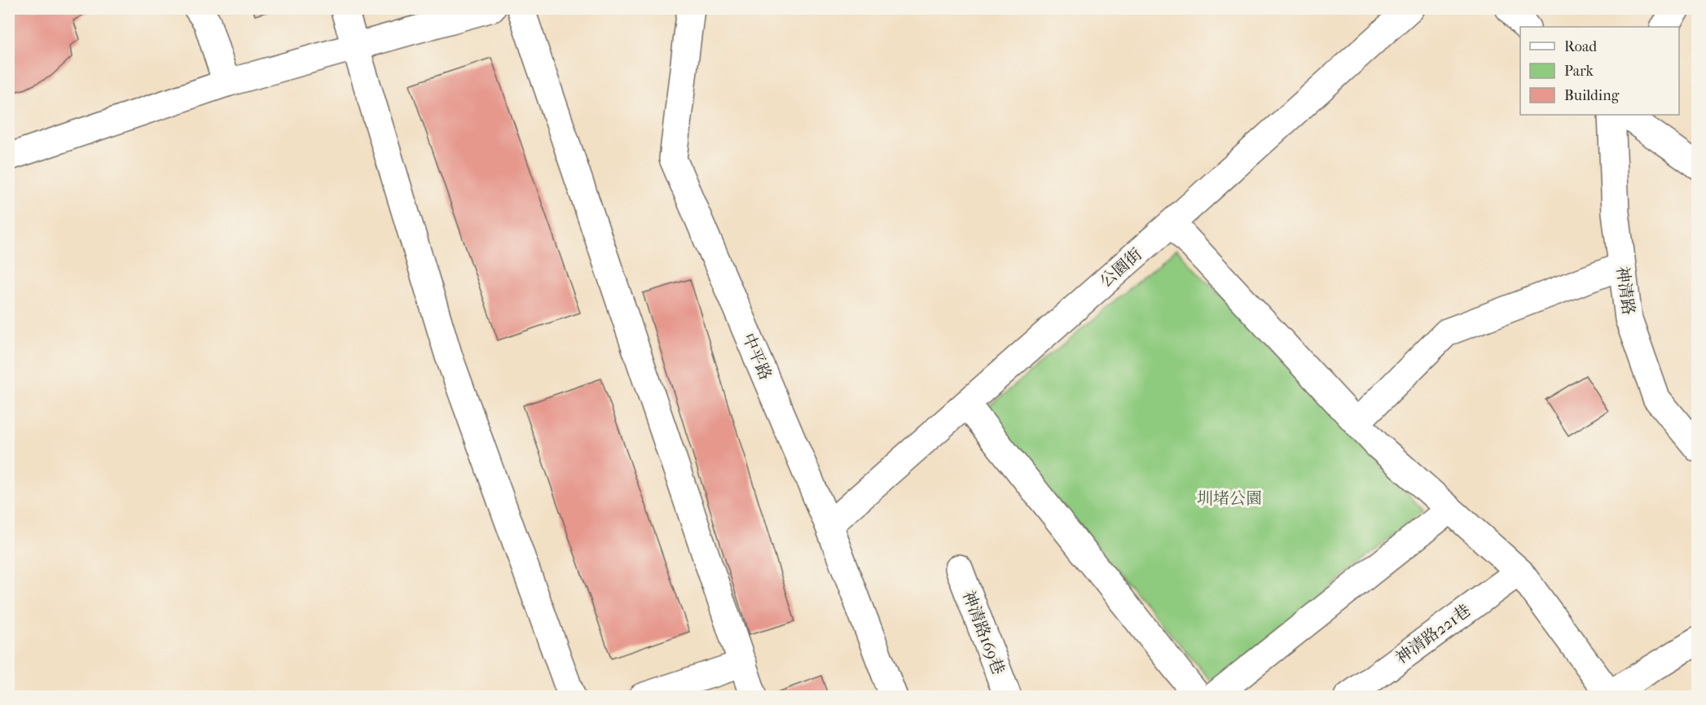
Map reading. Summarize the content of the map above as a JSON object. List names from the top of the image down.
{
  "streets": {
    "street": [
      "公園街",
      "神清路",
      "中平路",
      "神清路169巷",
      "神清路221巷"
    ]
  },
  "crossings": [
    ["公園街", "中平路"]
  ],
  "parks": ["圳堵公園"],
  "legend": ["Road", "Park", "Building"]
}
